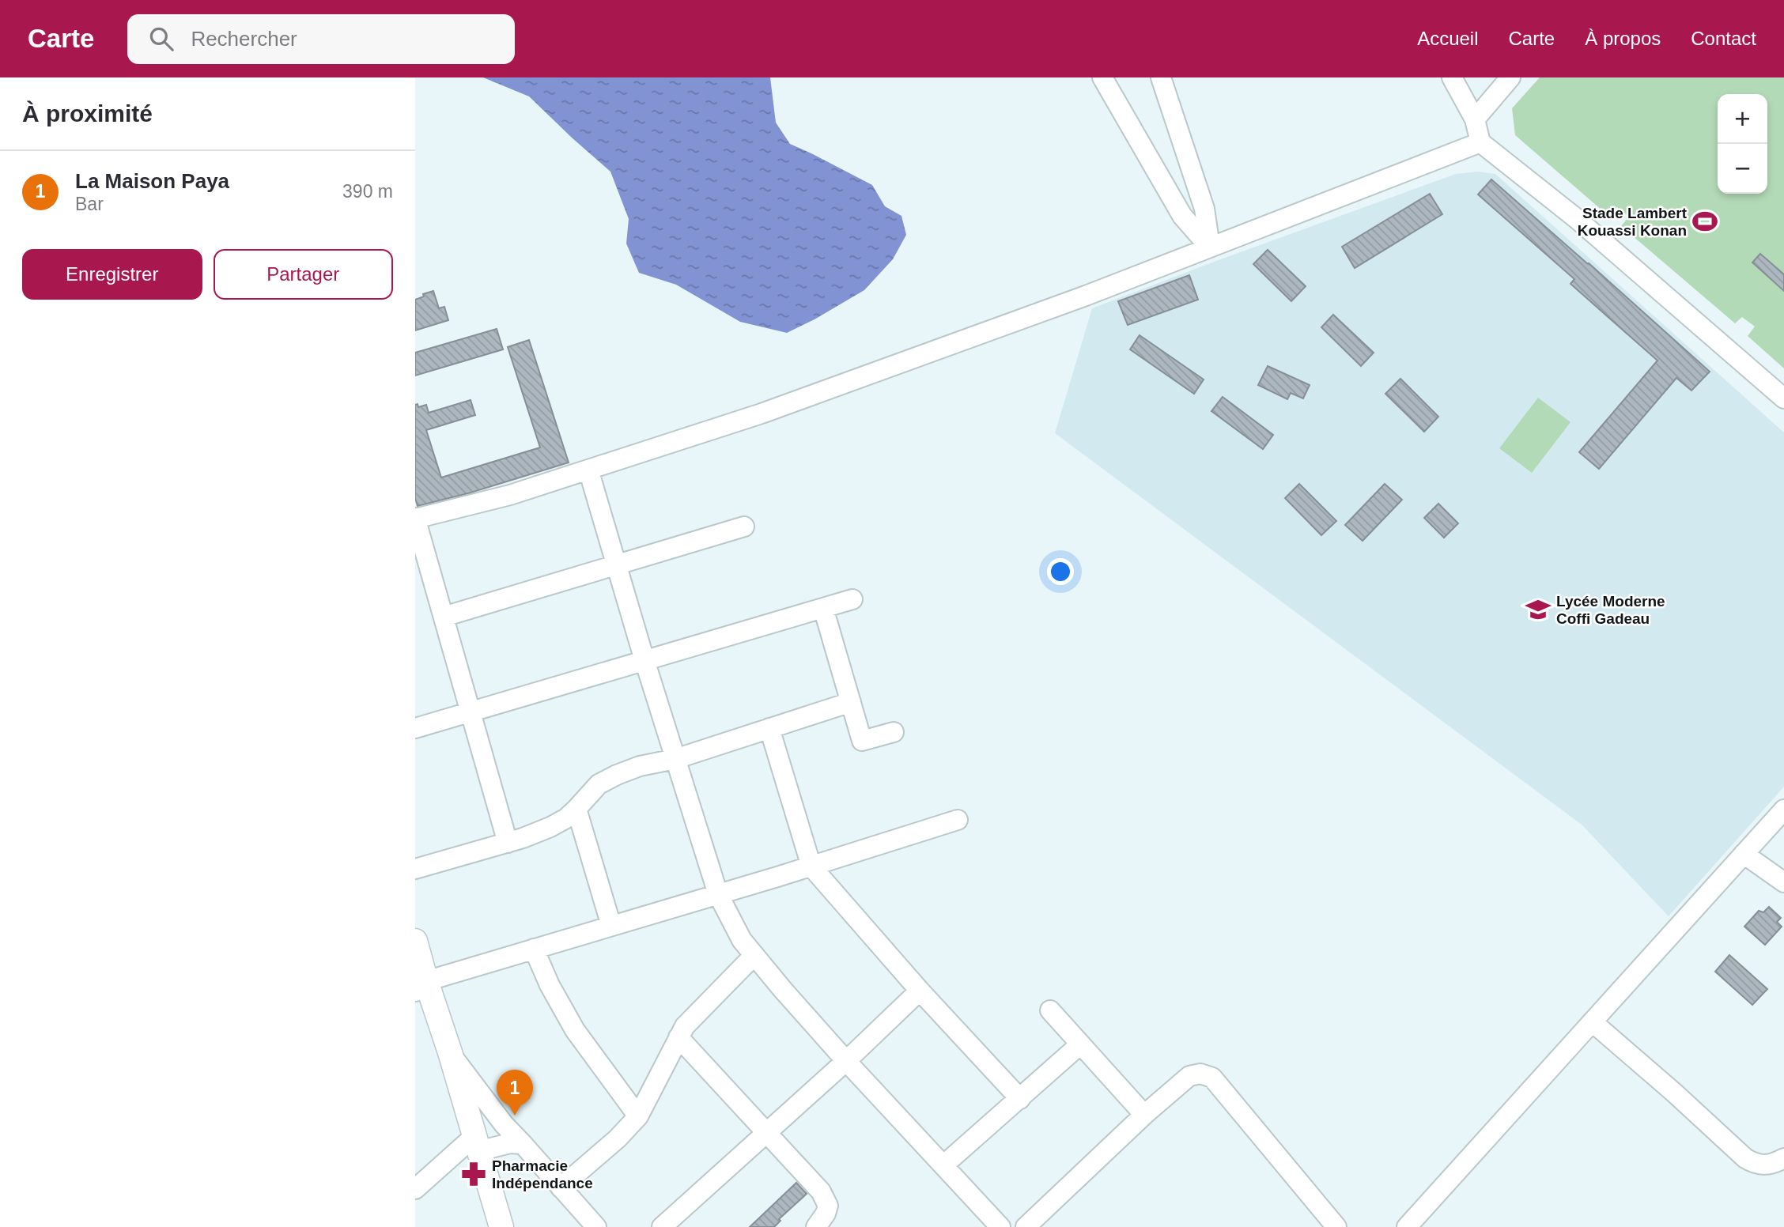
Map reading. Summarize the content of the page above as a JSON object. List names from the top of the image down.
{
  "places": {
    "sports": ["Stade Lambert Kouassi Konan"],
    "school or university": ["Lycée Moderne Coffi Gadeau"],
    "pharmacy": ["Pharmacie Indépendance"]
  },
  "page": {
    "header": "Carte",
    "search": "Rechercher",
    "nav": [
      "Accueil",
      "Carte",
      "À propos",
      "Contact"
    ],
    "heading": "À proximité",
    "map_buttons": ["+", "−"],
    "list": [
      {
        "mark": "1",
        "name": "La Maison Paya",
        "note": "Bar",
        "value": "390 m"
      }
    ],
    "buttons": ["Enregistrer", "Partager"],
    "pins": "1"
  }
}
